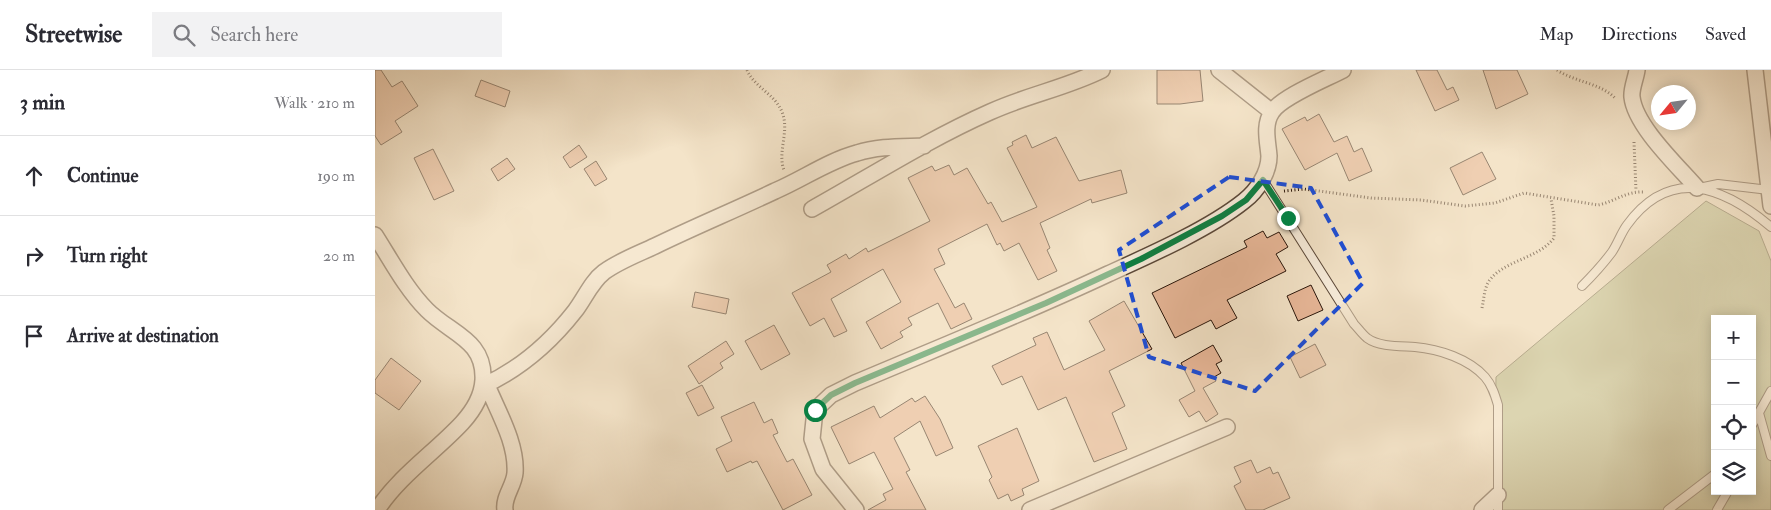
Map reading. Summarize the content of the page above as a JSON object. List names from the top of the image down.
{
  "north": "bottom left",
  "page": {
    "header": "Streetwise",
    "search": "Search here",
    "nav": ["Map", "Directions", "Saved"],
    "heading": ["3 min", "Walk · 210 m"],
    "list": [
      ["Continue", "190 m"],
      ["Turn right", "20 m"],
      "Arrive at destination"
    ],
    "map_buttons": ["+", "−"]
  }
}
